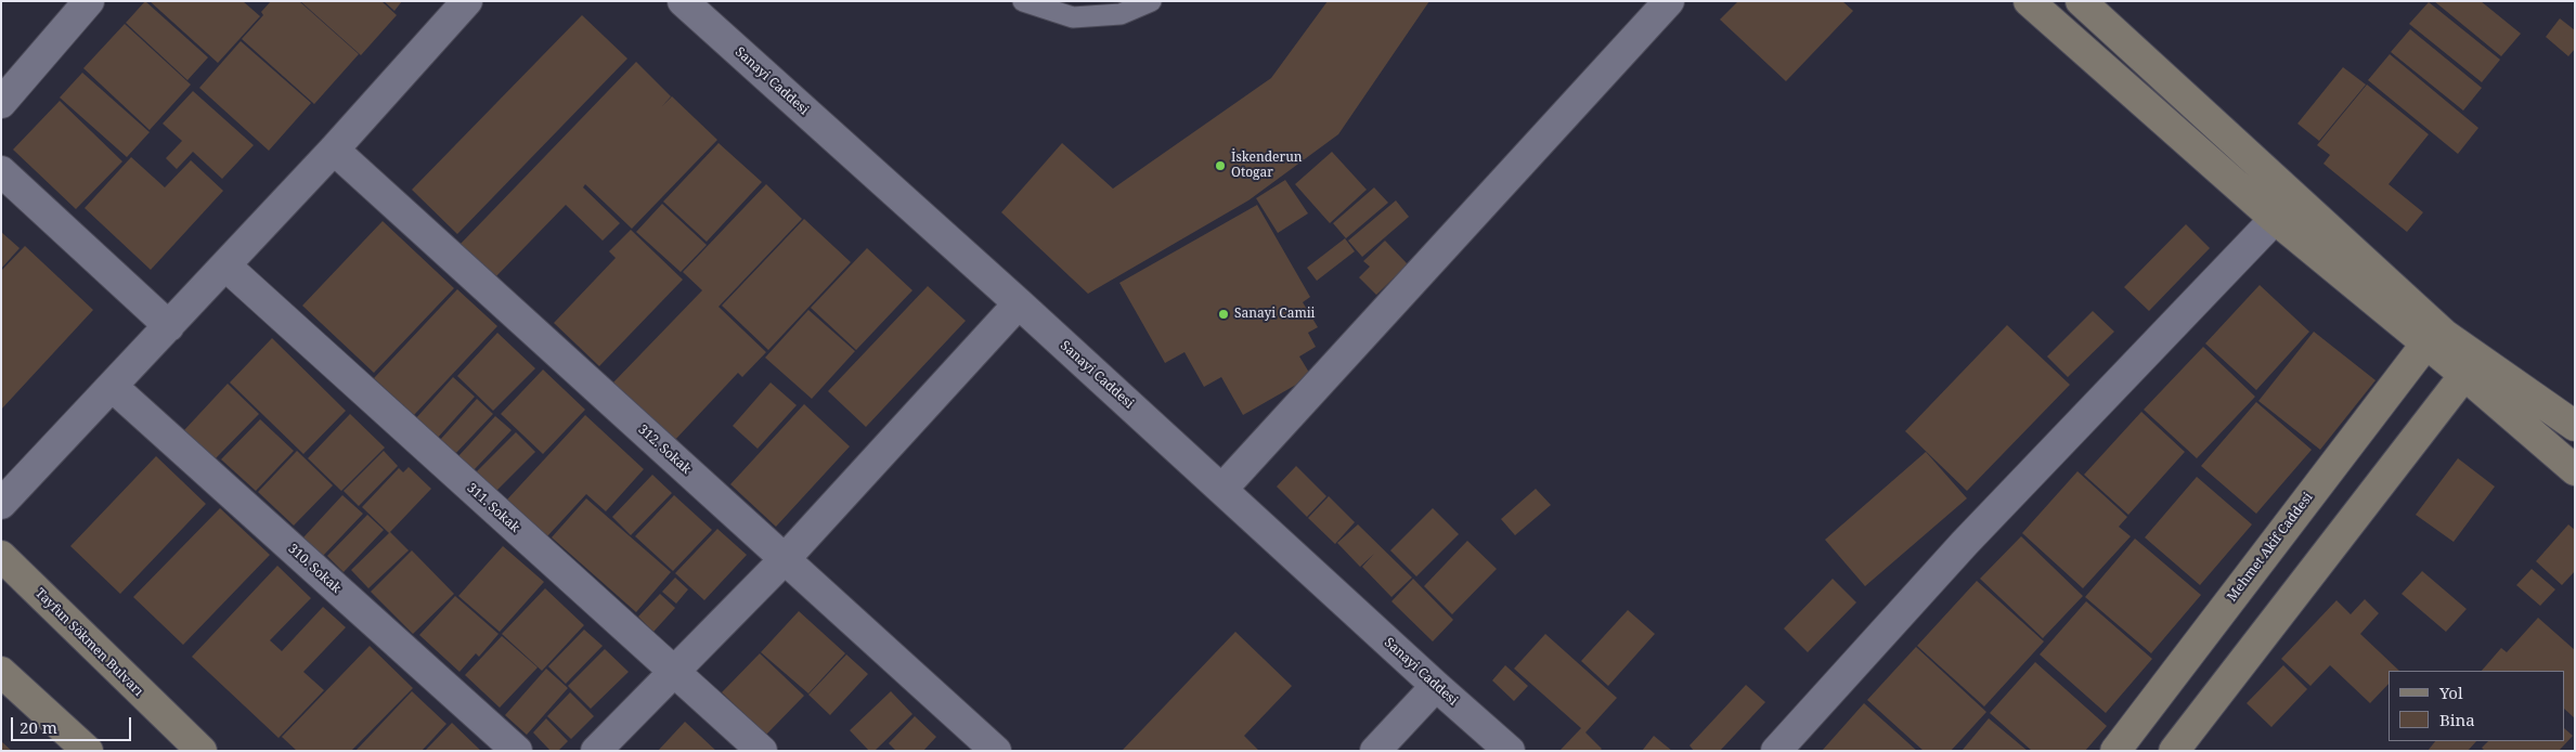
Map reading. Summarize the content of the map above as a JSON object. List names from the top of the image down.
{
  "streets": {
    "street": [
      "Sanayi Caddesi",
      "312. Sokak",
      "311. Sokak",
      "Mehmet Akif Caddesi",
      "310. Sokak",
      "Tayfun Sökmen Bulvarı"
    ]
  },
  "places": ["İskenderun Otogar", "Sanayi Camii"],
  "legend": ["Yol", "Bina"],
  "scale_bar": "20 m"
}
